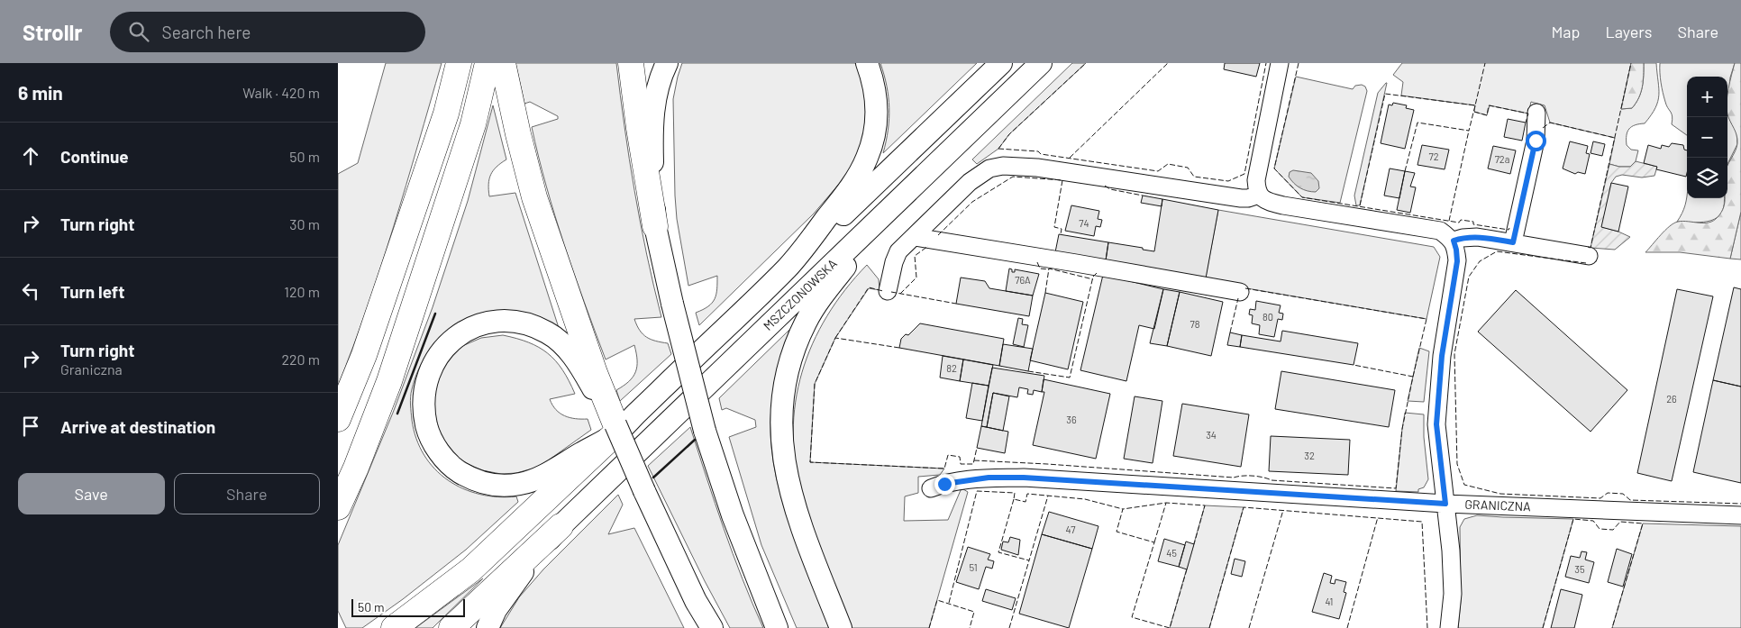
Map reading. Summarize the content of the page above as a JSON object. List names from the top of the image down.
{
  "streets": {
    "main road": ["MSZCZONOWSKA"],
    "street": ["GRANICZNA"]
  },
  "house_numbers": [
    "72",
    "72a",
    "74",
    "76A",
    "80",
    "78",
    "82",
    "26",
    "36",
    "34",
    "32",
    "47",
    "45",
    "51",
    "35",
    "41"
  ],
  "scale_bar": "50 m",
  "page": {
    "header": "Strollr",
    "search": "Search here",
    "nav": ["Map", "Layers", "Share"],
    "heading": ["6 min", "Walk · 420 m"],
    "map_buttons": ["+", "−"],
    "list": [
      ["Continue", "50 m"],
      ["Turn right", "30 m"],
      ["Turn left", "120 m"],
      ["Turn right", "Graniczna", "220 m"],
      "Arrive at destination"
    ],
    "buttons": ["Save", "Share"],
    "scale": "50 m"
  }
}
